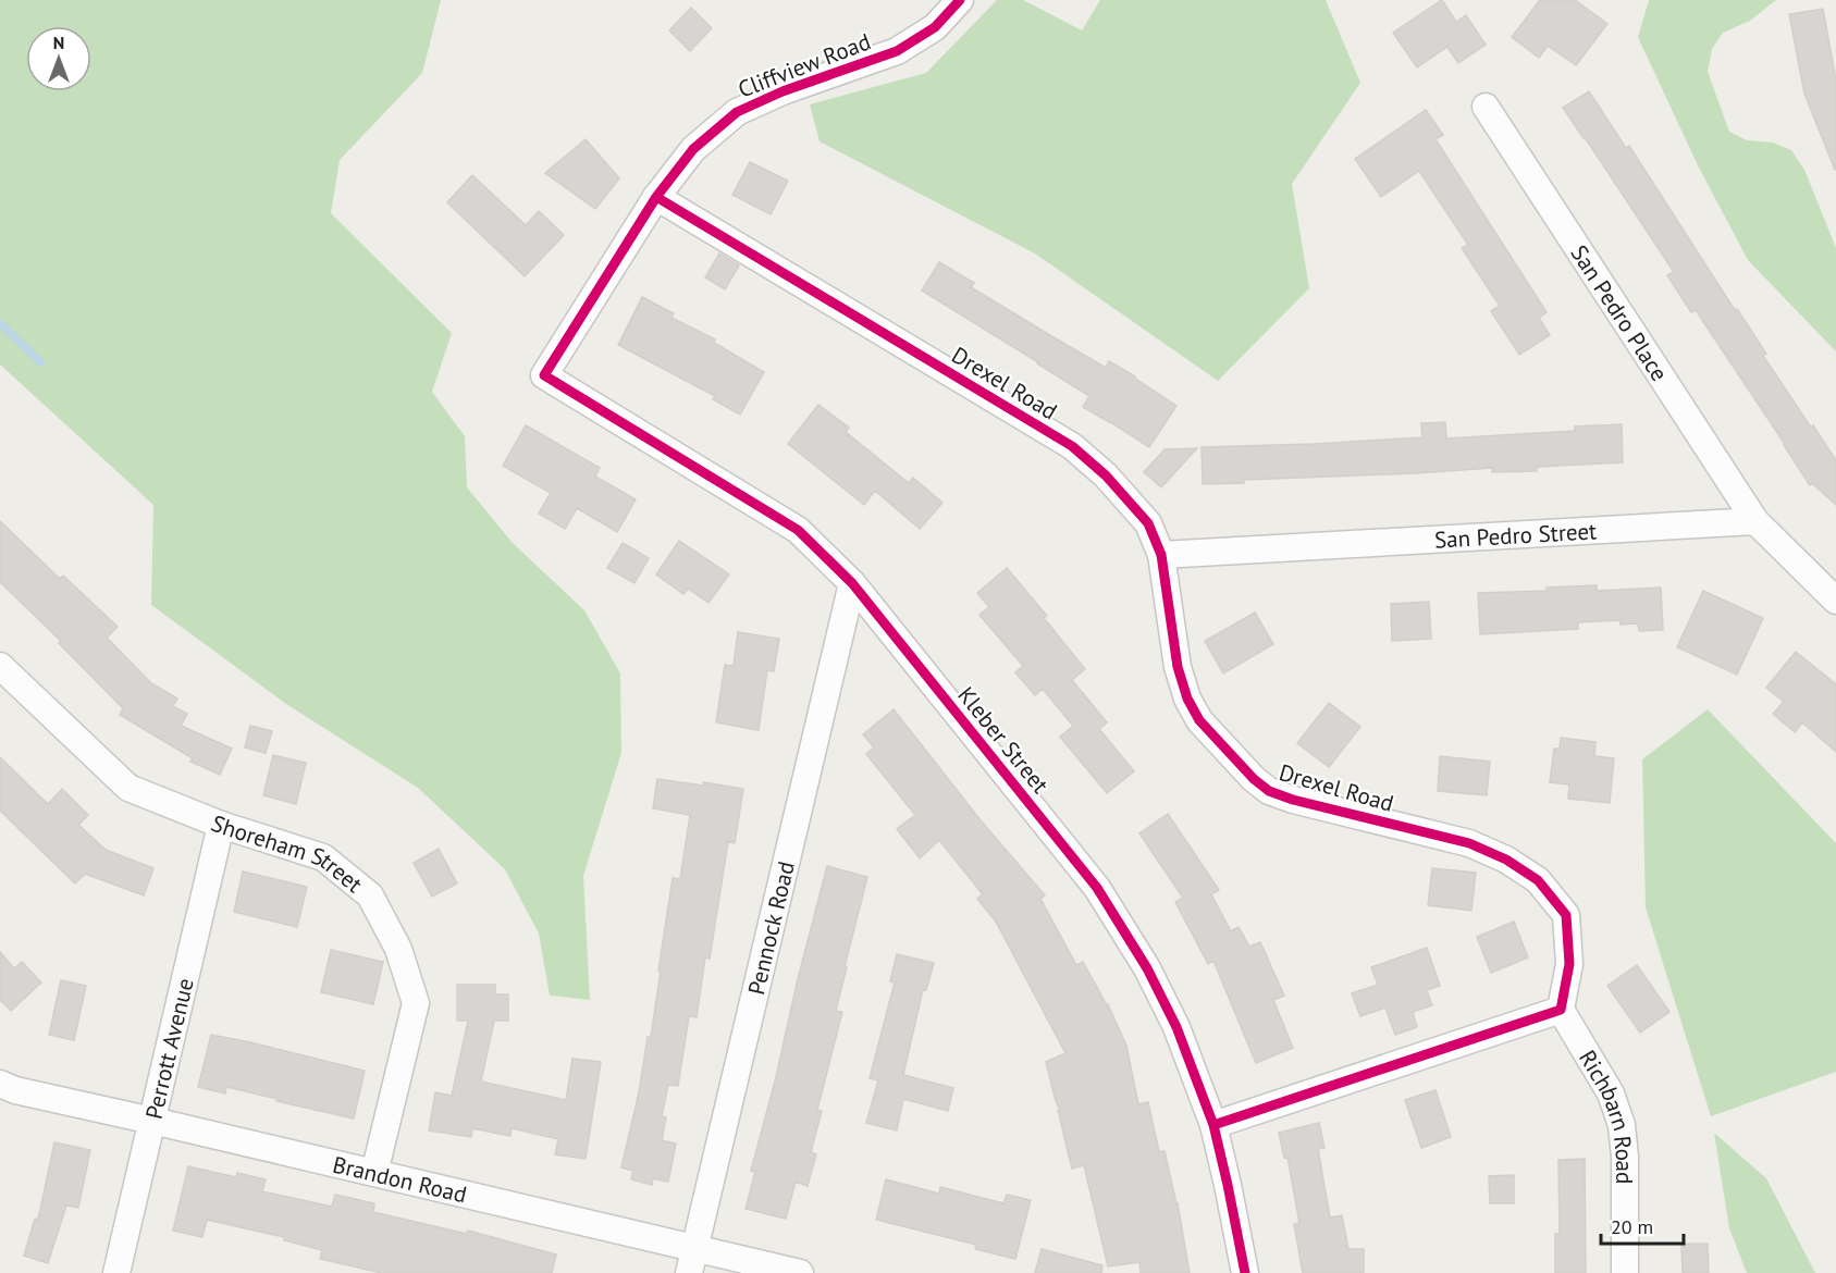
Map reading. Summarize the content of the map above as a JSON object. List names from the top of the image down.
{
  "streets": {
    "street": [
      "Cliffview Road",
      "San Pedro Place",
      "Drexel Road",
      "San Pedro Street",
      "Kleber Street",
      "Shoreham Street",
      "Pennock Road",
      "Perrott Avenue",
      "Richbarn Road",
      "Brandon Road"
    ]
  },
  "crossings": [
    ["Cliffview Road", "Drexel Road"],
    ["Cliffview Road", "Kleber Street"],
    ["San Pedro Place", "San Pedro Street"],
    ["Drexel Road", "San Pedro Street"],
    ["Drexel Road", "Richbarn Road"],
    ["Kleber Street", "Pennock Road"],
    ["Shoreham Street", "Perrott Avenue"],
    ["Shoreham Street", "Brandon Road"],
    ["Pennock Road", "Brandon Road"],
    ["Perrott Avenue", "Brandon Road"]
  ],
  "scale_bar": "20 m",
  "north": "top"
}
